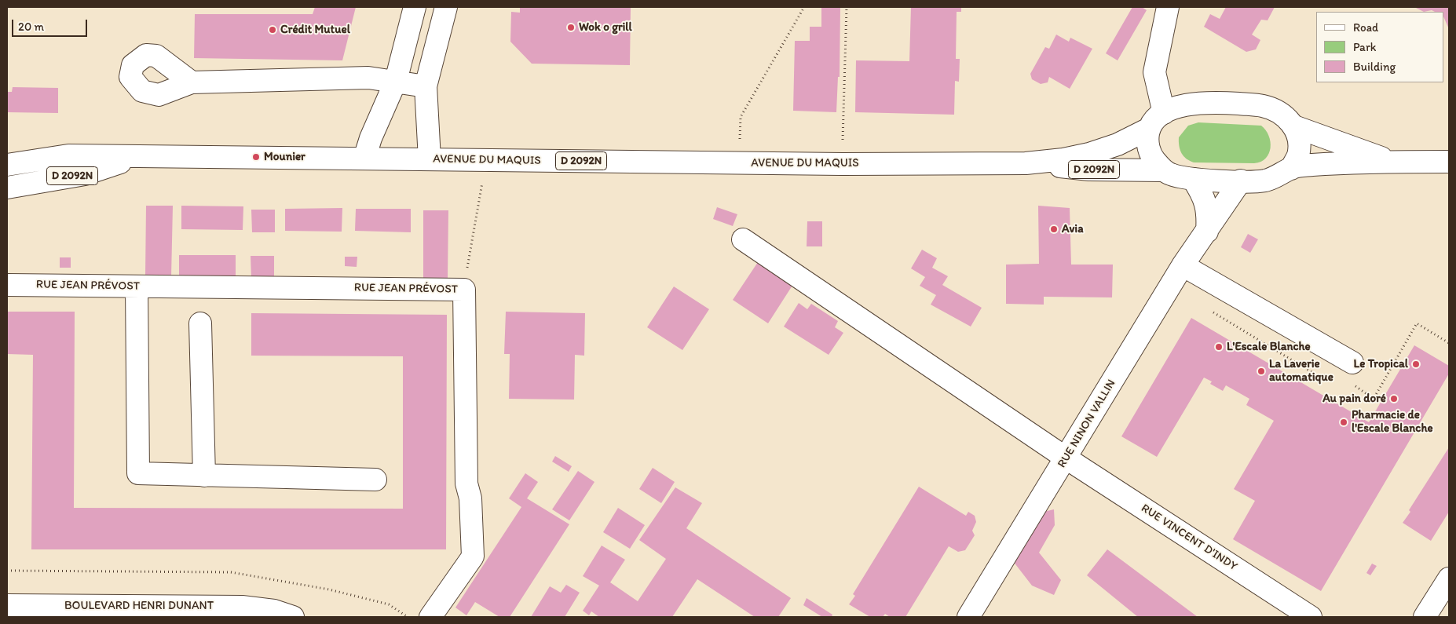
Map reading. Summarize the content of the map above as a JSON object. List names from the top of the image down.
{
  "streets": {
    "street": [
      "AVENUE DU MAQUIS",
      "D 2092N",
      "RUE JEAN PRÉVOST",
      "RUE NINON VALLIN",
      "RUE VINCENT D'INDY",
      "BOULEVARD HENRI DUNANT"
    ]
  },
  "crossings": [
    ["AVENUE DU MAQUIS", "RUE NINON VALLIN"],
    ["RUE NINON VALLIN", "RUE VINCENT D'INDY"]
  ],
  "places": [
    "Wok o grill",
    "Crédit Mutuel",
    "Mounier",
    "Avia",
    "L'Escale Blanche",
    "Le Tropical",
    "La Laverie automatique",
    "Au pain doré",
    "Pharmacie de l'Escale Blanche"
  ],
  "legend": ["Road", "Park", "Building"],
  "scale_bar": "20 m"
}
